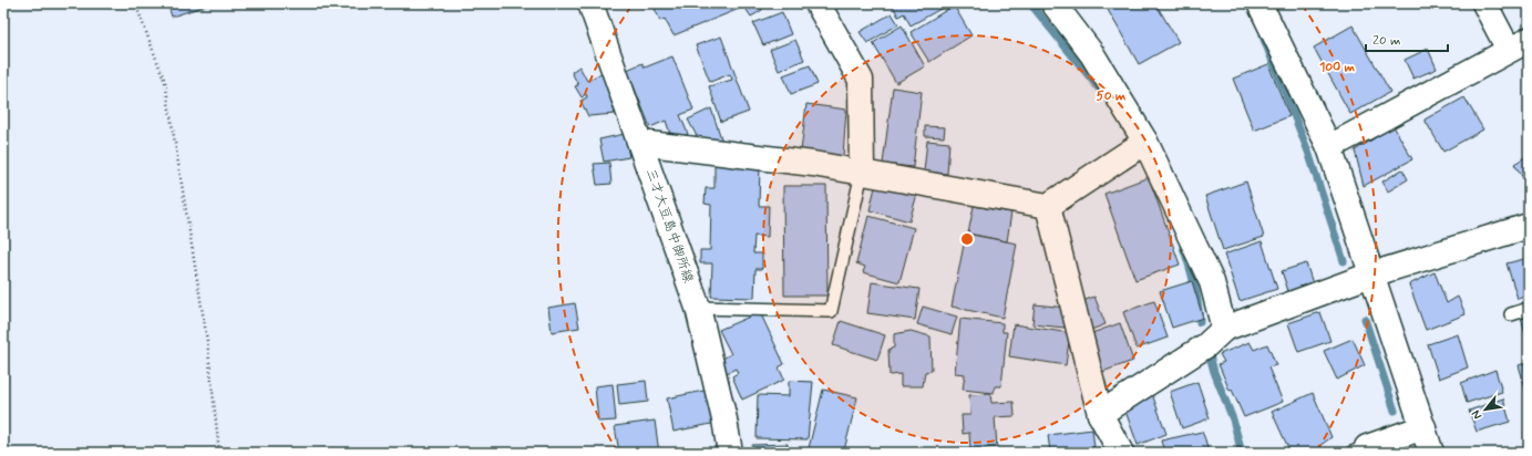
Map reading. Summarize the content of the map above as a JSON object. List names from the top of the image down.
{
  "streets": {
    "street": ["三才大豆島中御所線"]
  },
  "scale_bar": "20 m",
  "north": "bottom left",
  "rings": ["100 m", "50 m"]
}
